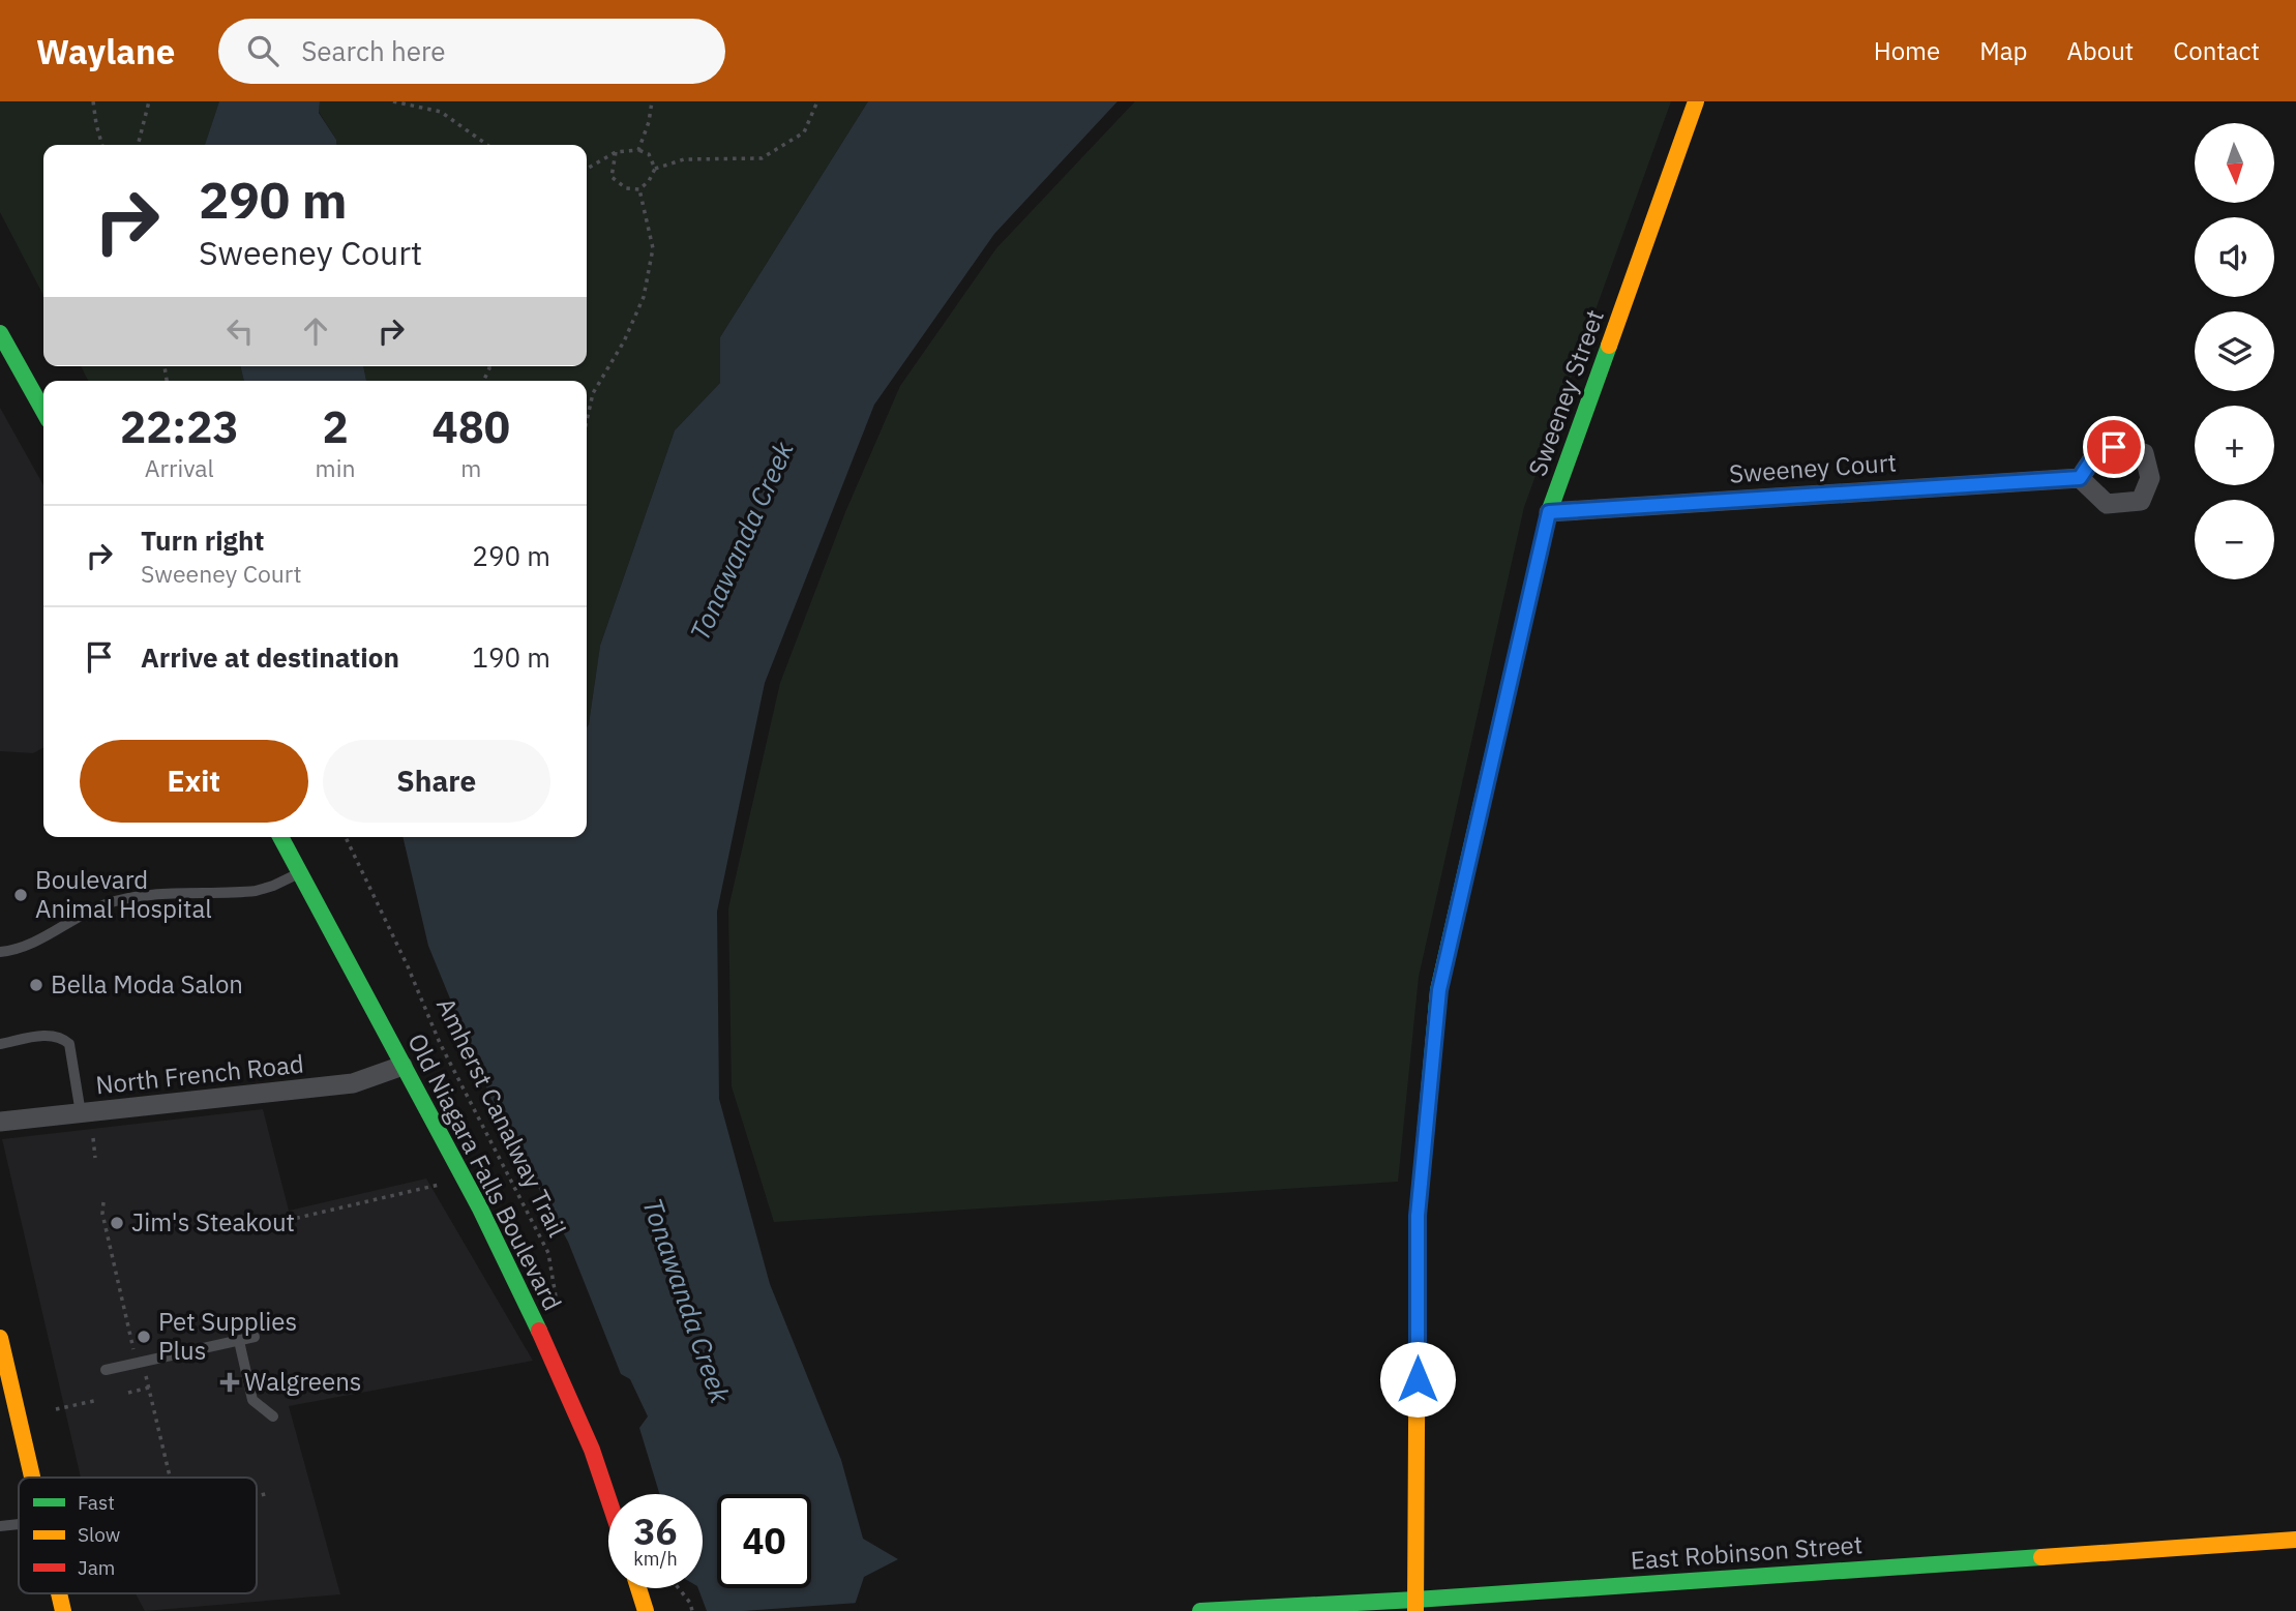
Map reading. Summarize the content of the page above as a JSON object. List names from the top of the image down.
{
  "streets": {
    "street": [
      "Sweeney Street",
      "Sweeney Court",
      "North French Road",
      "Old Niagara Falls Boulevard",
      "East Robinson Street"
    ],
    "path": ["Amherst Canalway Trail"]
  },
  "crossings": [
    ["Sweeney Street", "Sweeney Court"],
    ["Sweeney Street", "East Robinson Street"],
    ["North French Road", "Old Niagara Falls Boulevard"]
  ],
  "water": ["Tonawanda Creek"],
  "places": {
    "other": [
      "Boulevard Animal Hospital",
      "Bella Moda Salon",
      "Jim's Steakout",
      "Pet Supplies Plus"
    ],
    "health": ["Walgreens"]
  },
  "legend": ["Fast", "Slow", "Jam"],
  "north": "bottom",
  "page": {
    "header": "Waylane",
    "search": "Search here",
    "nav": [
      "Home",
      "Map",
      "About",
      "Contact"
    ],
    "map_buttons": ["+", "−"],
    "turn": ["290 m", "Sweeney Court"],
    "eta": [
      "22:23",
      "Arrival",
      "2",
      "min",
      "480",
      "m"
    ],
    "list": [
      {
        "name": "Turn right",
        "note": "Sweeney Court",
        "value": "290 m"
      },
      {
        "name": "Arrive at destination",
        "value": "190 m"
      }
    ],
    "buttons": ["Exit", "Share"],
    "speed": "36 km/h",
    "limit": "40"
  }
}
